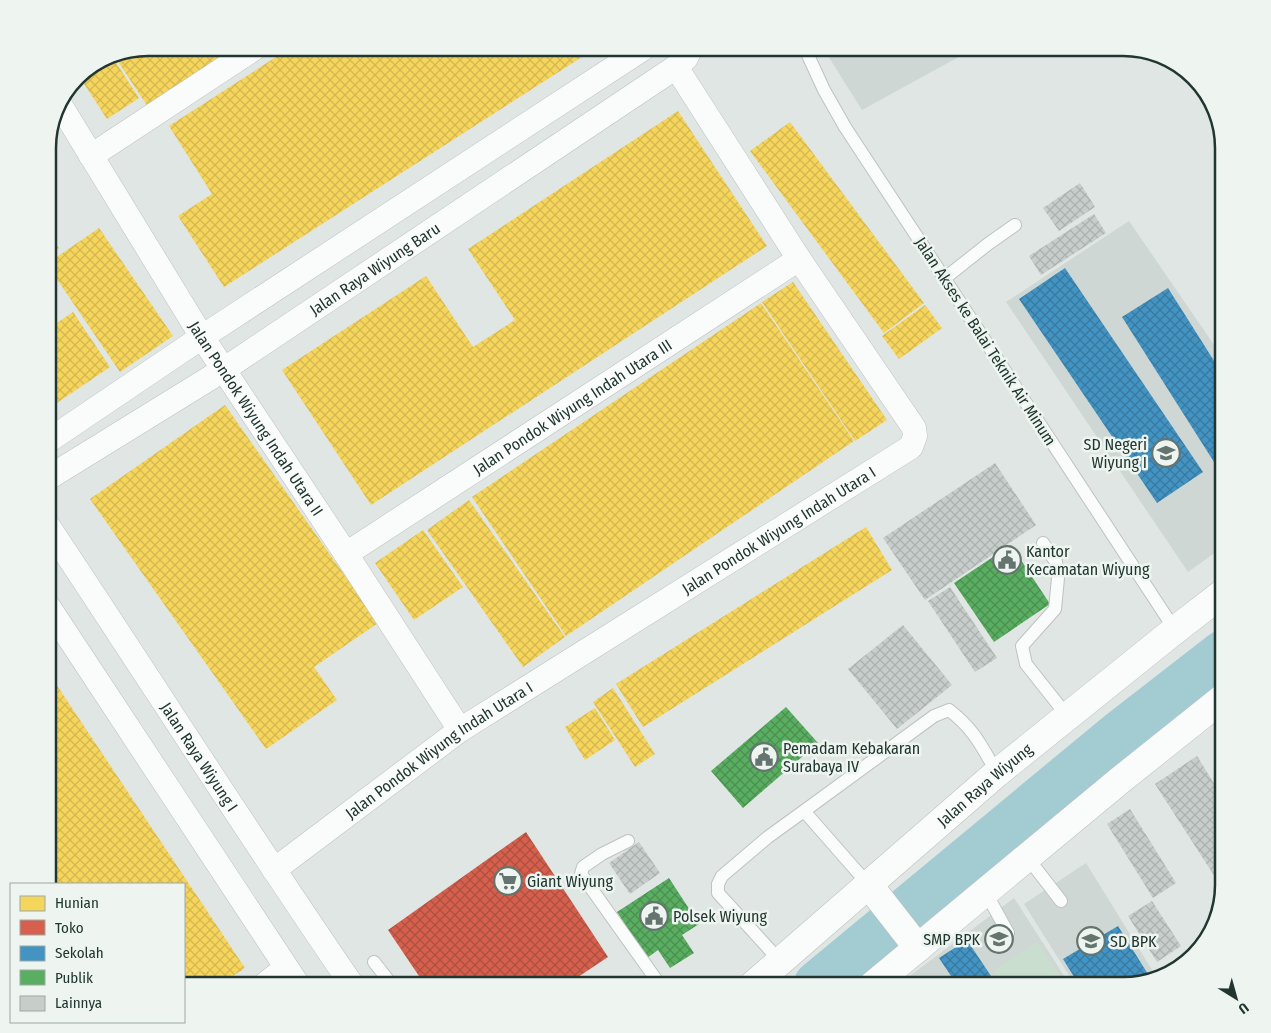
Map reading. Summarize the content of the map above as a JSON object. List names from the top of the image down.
{
  "streets": {
    "main road": ["Jalan Raya Wiyung"],
    "street": [
      "Jalan Raya Wiyung Baru",
      "Jalan Pondok Wiyung Indah Utara III",
      "Jalan Pondok Wiyung Indah Utara II",
      "Jalan Pondok Wiyung Indah Utara I",
      "Jalan Raya Wiyung I"
    ],
    "lane": ["Jalan Akses ke Balai Teknik Air Minum"]
  },
  "crossings": [
    ["Jalan Raya Wiyung Baru", "Jalan Pondok Wiyung Indah Utara II"],
    ["Jalan Raya Wiyung Baru", "Jalan Pondok Wiyung Indah Utara I"],
    ["Jalan Akses ke Balai Teknik Air Minum", "Jalan Raya Wiyung"],
    ["Jalan Pondok Wiyung Indah Utara III", "Jalan Pondok Wiyung Indah Utara II"],
    ["Jalan Pondok Wiyung Indah Utara III", "Jalan Pondok Wiyung Indah Utara I"],
    ["Jalan Pondok Wiyung Indah Utara II", "Jalan Pondok Wiyung Indah Utara I"],
    ["Jalan Pondok Wiyung Indah Utara I", "Jalan Raya Wiyung I"]
  ],
  "places": {
    "school or university": ["SD Negeri Wiyung I", "SMP BPK", "SD BPK"],
    "public building": ["Kantor Kecamatan Wiyung", "Pemadam Kebakaran Surabaya IV", "Polsek Wiyung"],
    "supermarket": ["Giant Wiyung"]
  },
  "legend": [
    "Hunian",
    "Toko",
    "Sekolah",
    "Publik",
    "Lainnya"
  ],
  "north": "bottom right"
}
